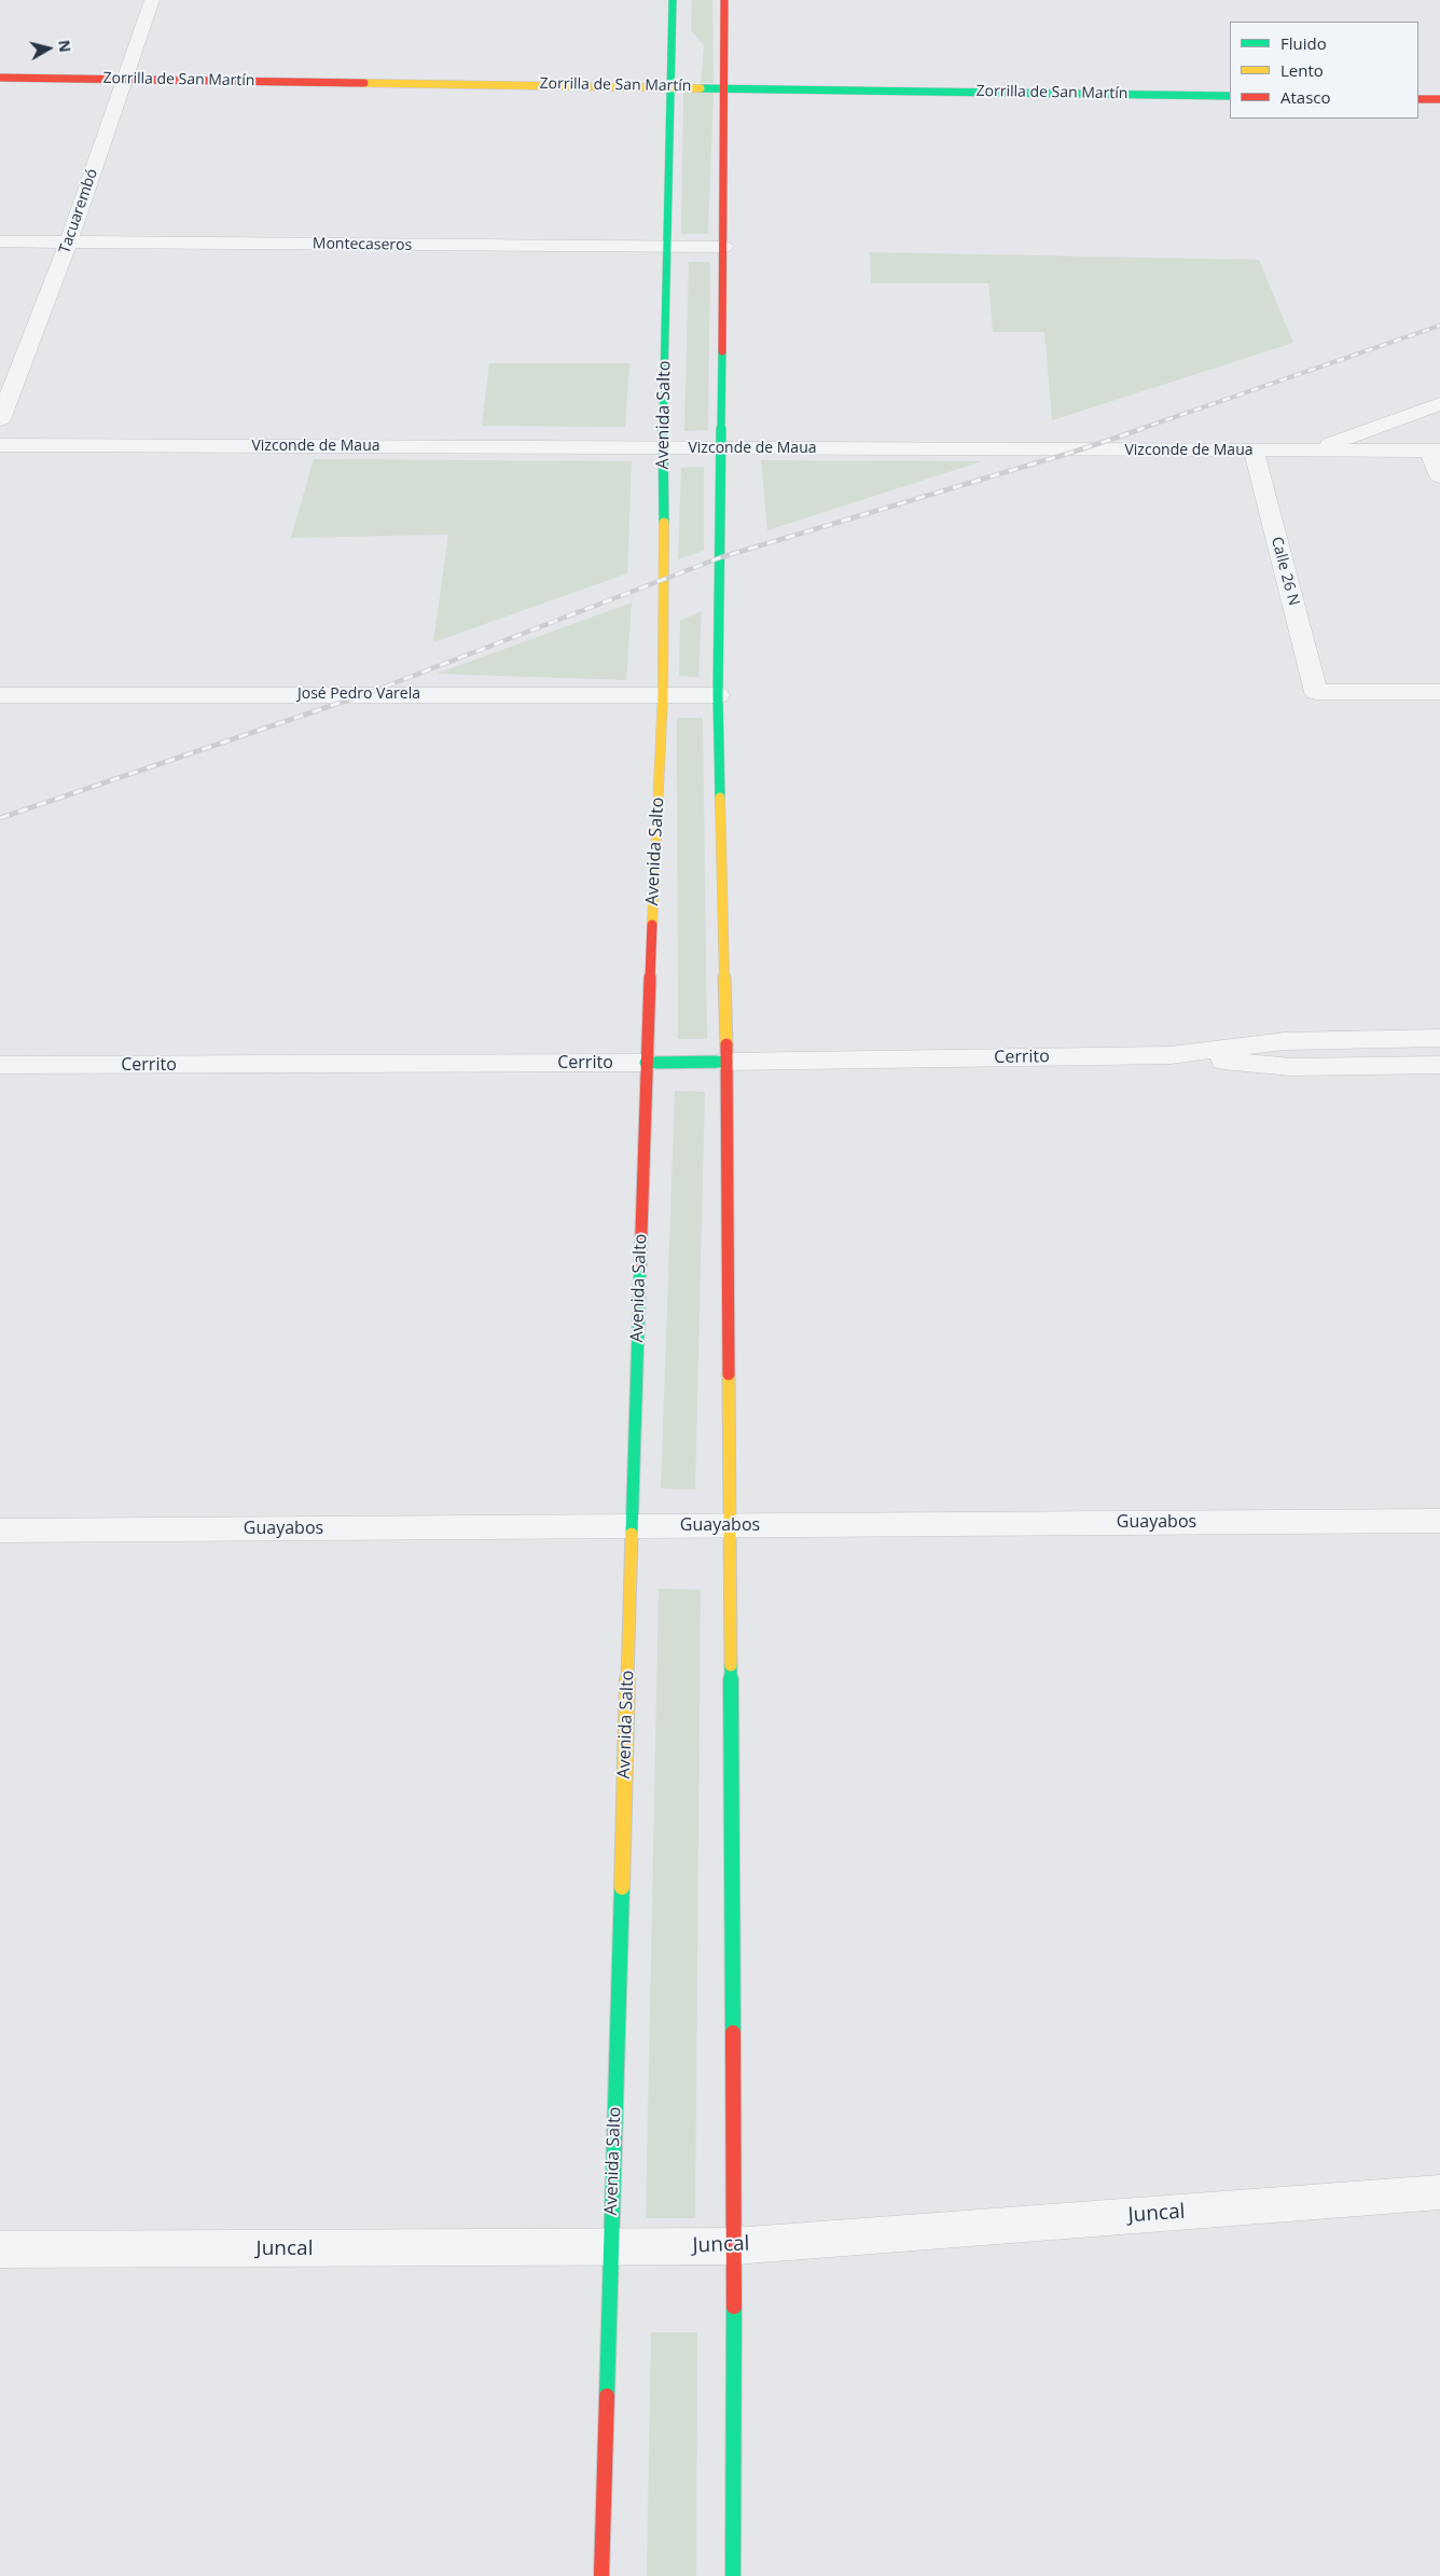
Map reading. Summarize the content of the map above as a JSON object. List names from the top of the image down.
{
  "streets": {
    "street": [
      "Zorrilla de San Martín",
      "Tacuarembó",
      "Montecaseros",
      "Avenida Salto",
      "Vizconde de Maua",
      "Calle 26 N",
      "José Pedro Varela",
      "Cerrito",
      "Guayabos",
      "Juncal"
    ]
  },
  "crossings": [
    ["Zorrilla de San Martín", "Tacuarembó"],
    ["Zorrilla de San Martín", "Avenida Salto"],
    ["Tacuarembó", "Montecaseros"],
    ["Montecaseros", "Avenida Salto"],
    ["Avenida Salto", "Vizconde de Maua"],
    ["Avenida Salto", "José Pedro Varela"],
    ["Avenida Salto", "Cerrito"],
    ["Avenida Salto", "Guayabos"],
    ["Avenida Salto", "Juncal"],
    ["Vizconde de Maua", "Calle 26 N"]
  ],
  "legend": ["Fluido", "Lento", "Atasco"],
  "north": "right"
}
